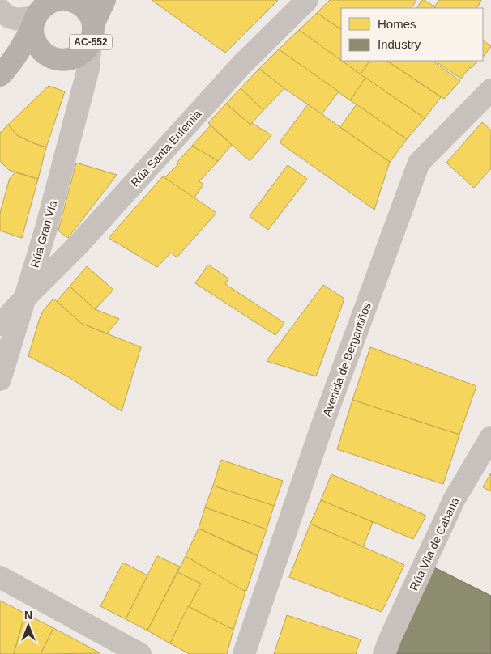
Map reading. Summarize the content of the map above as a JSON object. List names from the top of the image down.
{
  "streets": {
    "main road": ["AC-552"],
    "street": [
      "Rúa Santa Eufemia",
      "Rúa Gran Vía",
      "Avenida de Bergantiños",
      "Rúa Vila de Cabana"
    ]
  },
  "crossings": [
    ["AC-552", "Rúa Gran Vía"],
    ["Rúa Santa Eufemia", "Rúa Gran Vía"]
  ],
  "legend": ["Homes", "Industry"],
  "north": "top"
}
